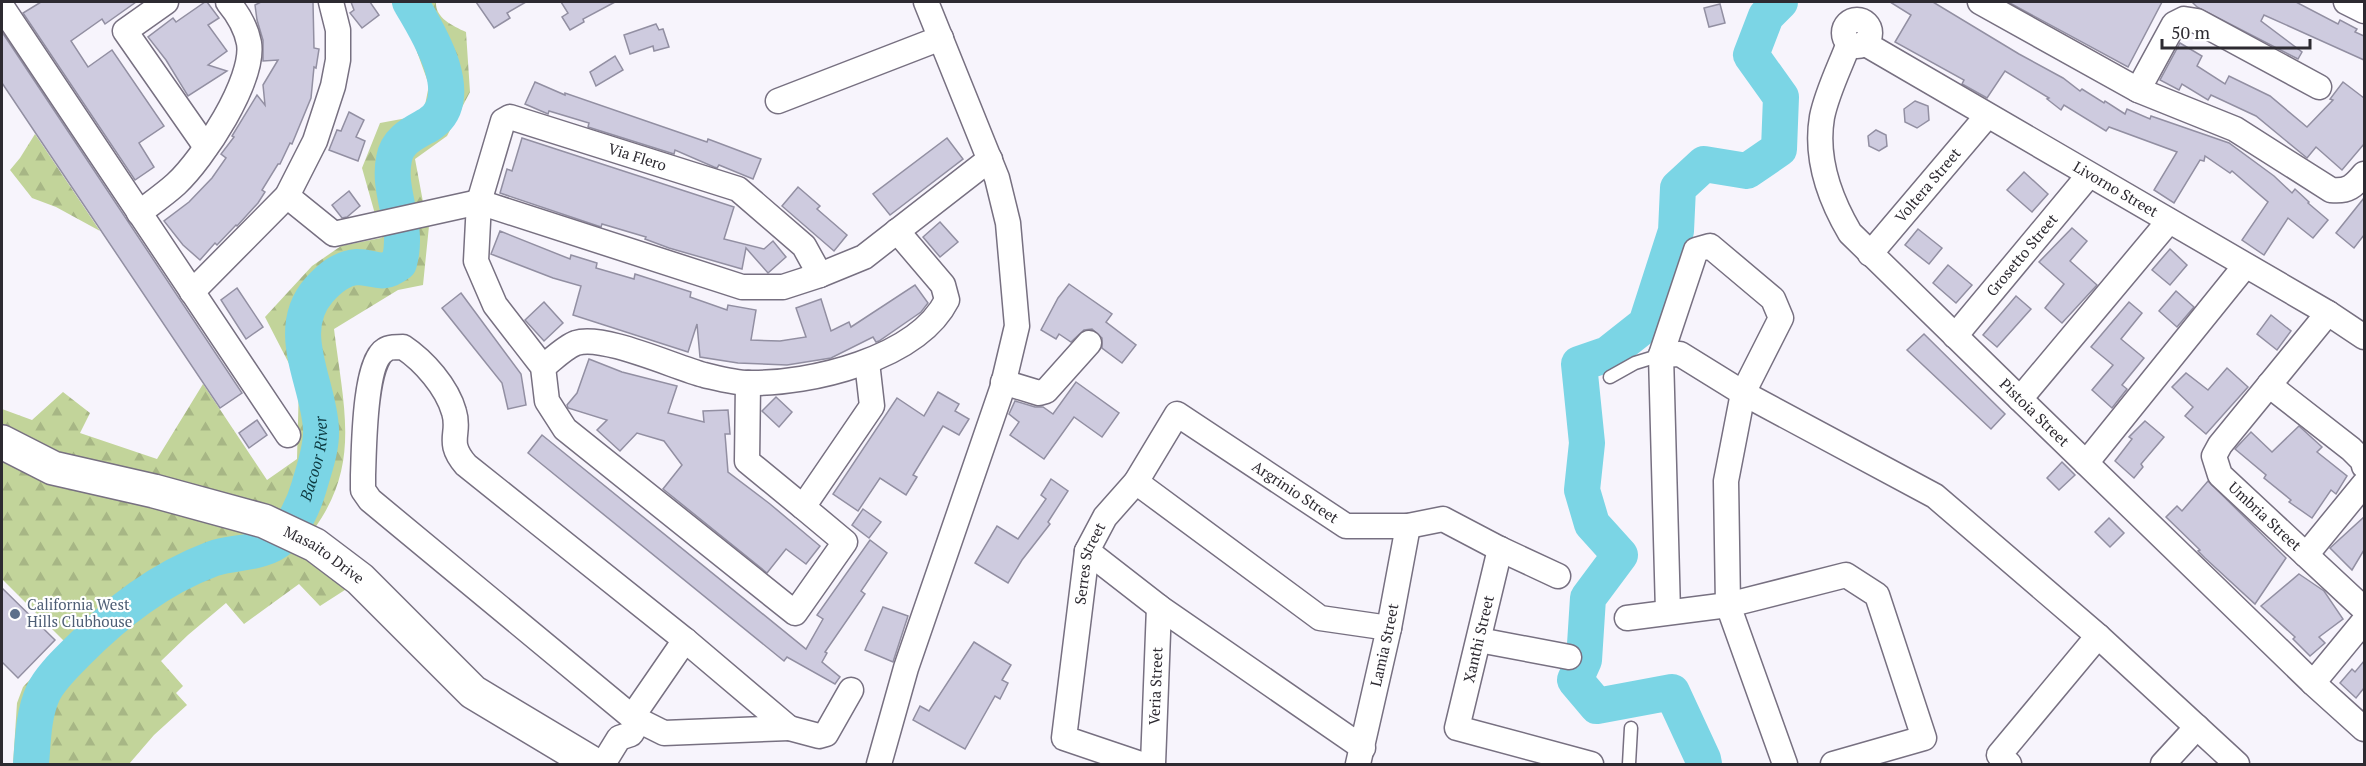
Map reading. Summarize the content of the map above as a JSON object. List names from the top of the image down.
{
  "streets": {
    "street": [
      "Via Flero",
      "Voltera Street",
      "Livorno Street",
      "Grosetto Street",
      "Pistoia Street",
      "Argrinio Street",
      "Umbria Street",
      "Masaito Drive",
      "Serres Street",
      "Xanthi Street",
      "Lamia Street",
      "Veria Street"
    ]
  },
  "crossings": [
    ["Voltera Street", "Livorno Street"],
    ["Voltera Street", "Pistoia Street"],
    ["Livorno Street", "Grosetto Street"],
    ["Livorno Street", "Pistoia Street"],
    ["Grosetto Street", "Pistoia Street"],
    ["Argrinio Street", "Serres Street"],
    ["Argrinio Street", "Xanthi Street"],
    ["Argrinio Street", "Lamia Street"]
  ],
  "water": ["Bacoor River"],
  "places": ["California West Hills Clubhouse"],
  "scale_bar": "50 m"
}
